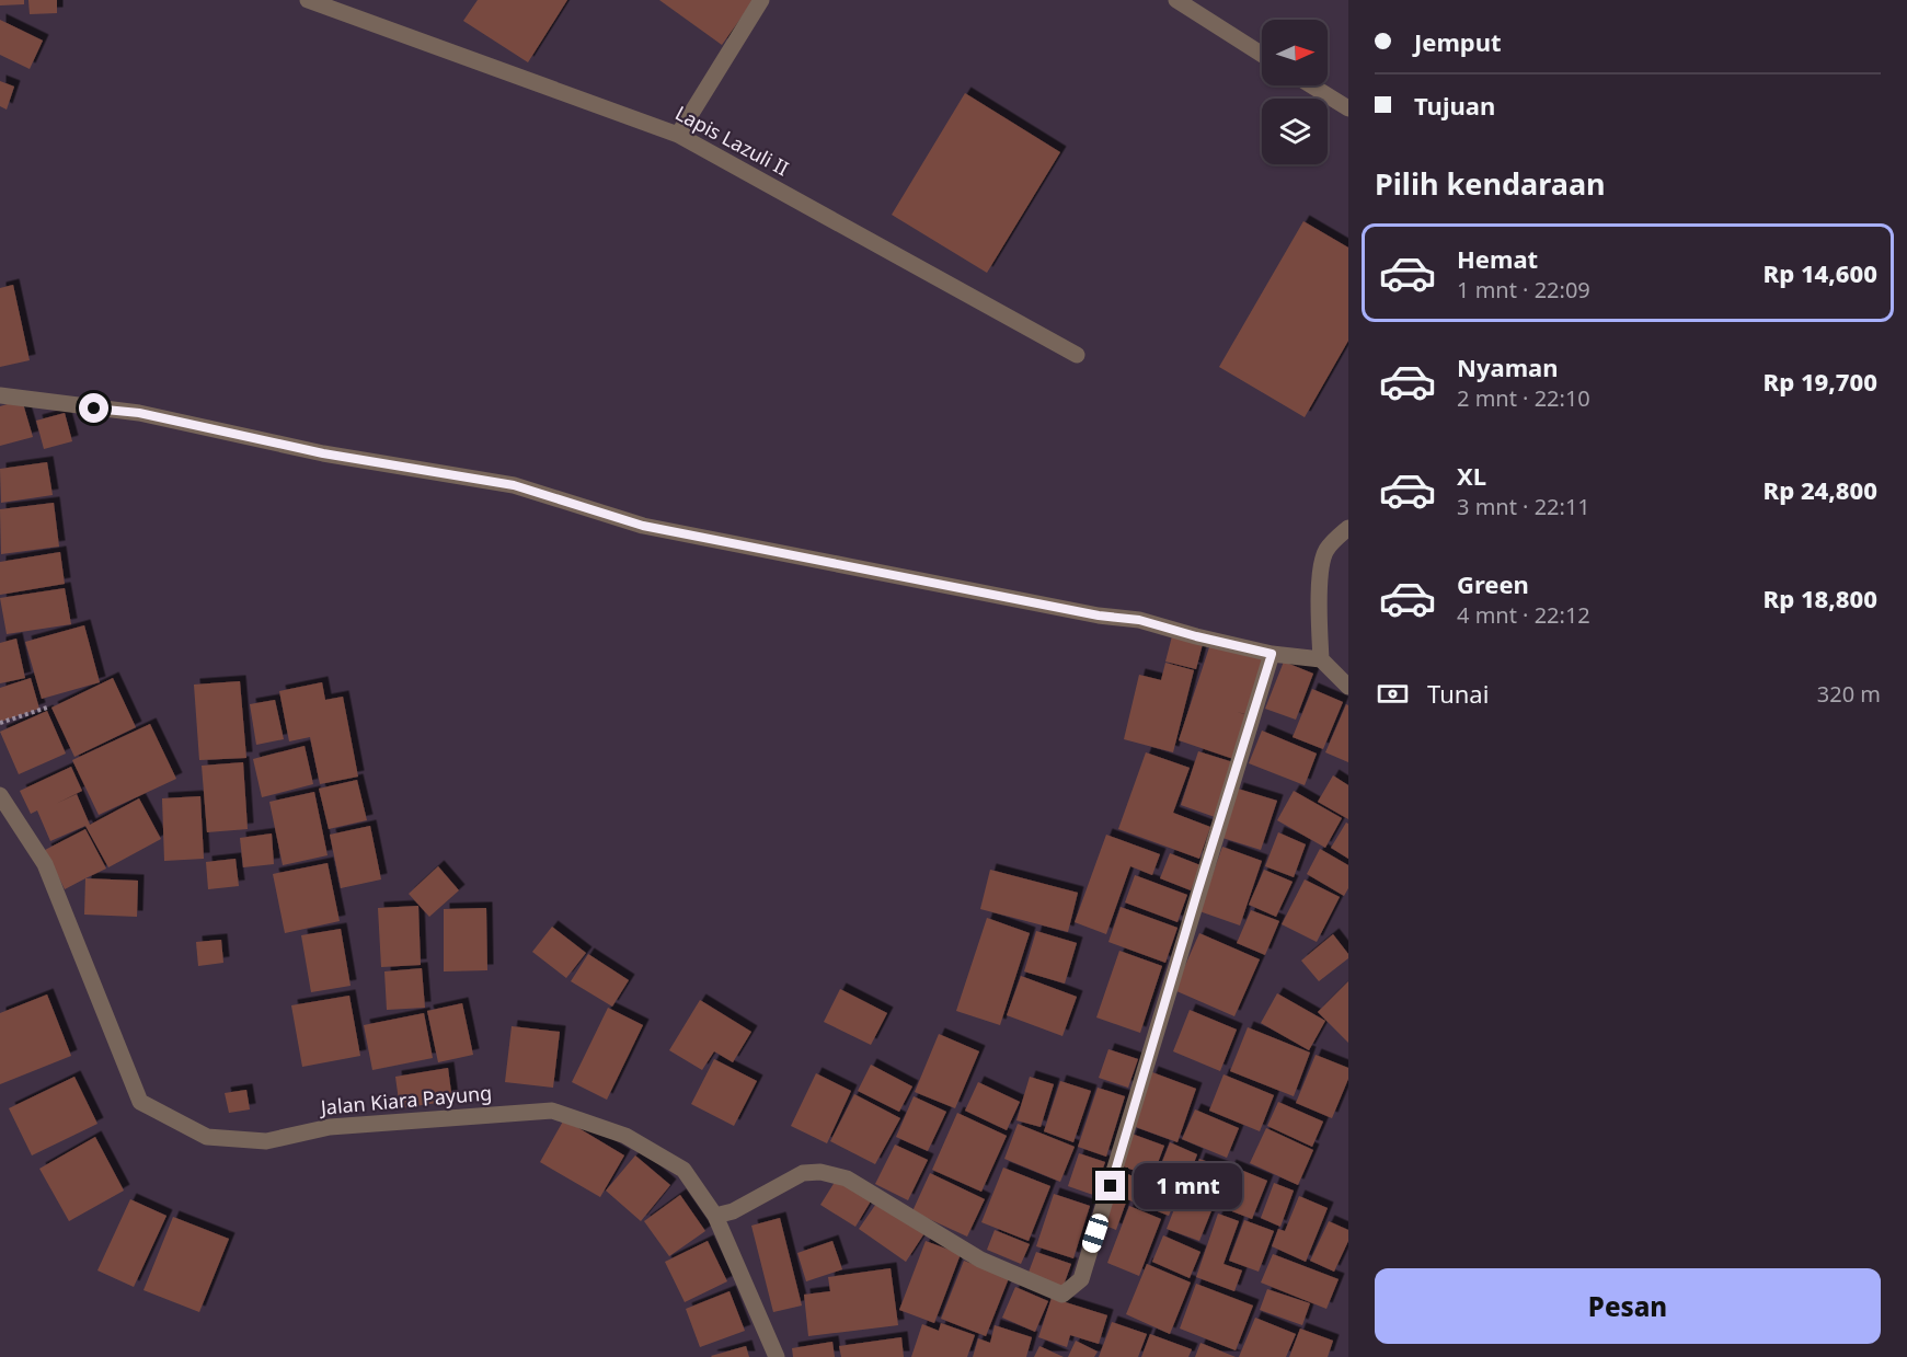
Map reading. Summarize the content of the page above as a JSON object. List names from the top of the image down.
{
  "streets": {
    "street": ["Lapis Lazuli II", "Jalan Kiara Payung"]
  },
  "north": "right",
  "page": {
    "banner": ["Jemput", "Tujuan"],
    "heading": "Pilih kendaraan",
    "list": [
      {
        "name": "Hemat",
        "note": "1 mnt · 22:09",
        "value": "Rp 14,600"
      },
      {
        "name": "Nyaman",
        "note": "2 mnt · 22:10",
        "value": "Rp 19,700"
      },
      {
        "name": "XL",
        "note": "3 mnt · 22:11",
        "value": "Rp 24,800"
      },
      {
        "name": "Green",
        "note": "4 mnt · 22:12",
        "value": "Rp 18,800"
      }
    ],
    "pay": ["Tunai", "320 m"],
    "bubble": "1 mnt",
    "buttons": "Pesan"
  }
}
